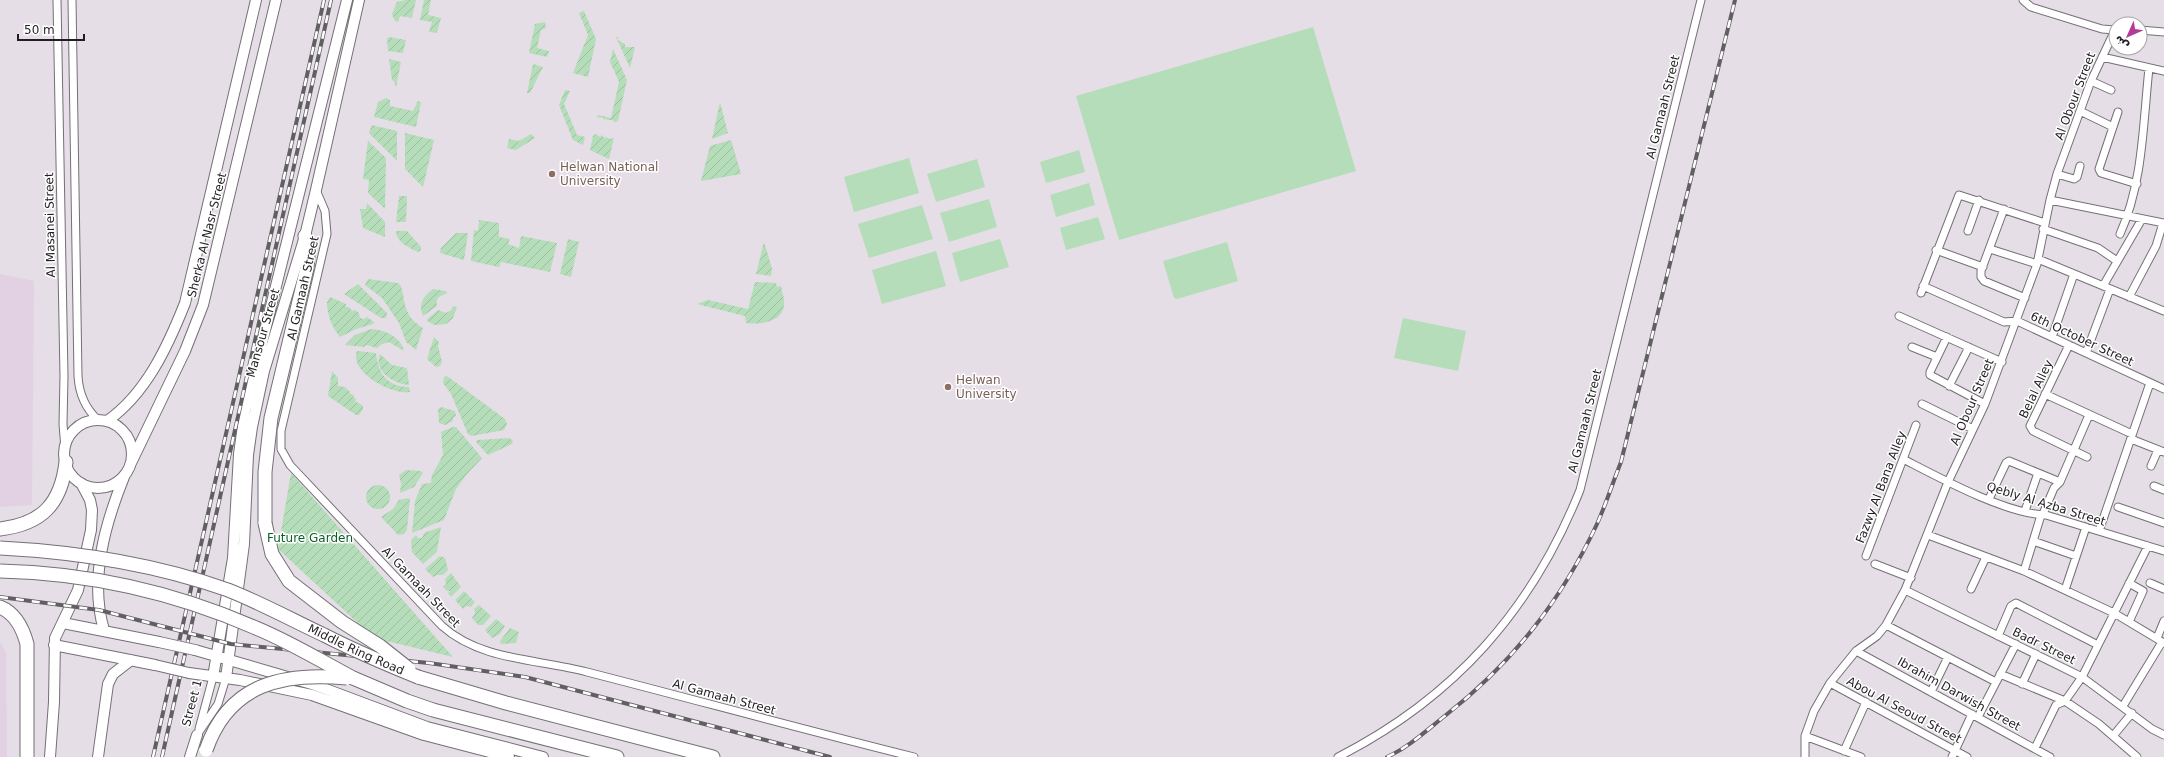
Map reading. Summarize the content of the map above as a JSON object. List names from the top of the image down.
{
  "streets": {
    "highway": ["Middle Ring Road"],
    "street": [
      "Al Obour Street",
      "Al Gamaah Street",
      "Al Masanei Street",
      "Sherka Al Nasr Street",
      "Mansour Street",
      "6th October Street",
      "Belal Alley",
      "Fazwy Al Bana Alley",
      "Qebly Al Azba Street",
      "Badr Street",
      "Ibrahim Darwish Street",
      "Street 1",
      "Abou Al Seoud Street"
    ]
  },
  "crossings": [
    ["Al Obour Street", "6th October Street"],
    ["Al Obour Street", "Qebly Al Azba Street"],
    ["Al Obour Street", "Badr Street"],
    ["Al Obour Street", "Ibrahim Darwish Street"],
    ["Al Obour Street", "Abou Al Seoud Street"],
    ["Al Gamaah Street", "Mansour Street"],
    ["Al Masanei Street", "Sherka Al Nasr Street"],
    ["Mansour Street", "Street 1"],
    ["6th October Street", "Belal Alley"],
    ["Fazwy Al Bana Alley", "Qebly Al Azba Street"]
  ],
  "parks": ["Future Garden"],
  "places": ["Helwan National University", "Helwan University"],
  "scale_bar": "50 m",
  "north": "bottom left"
}
